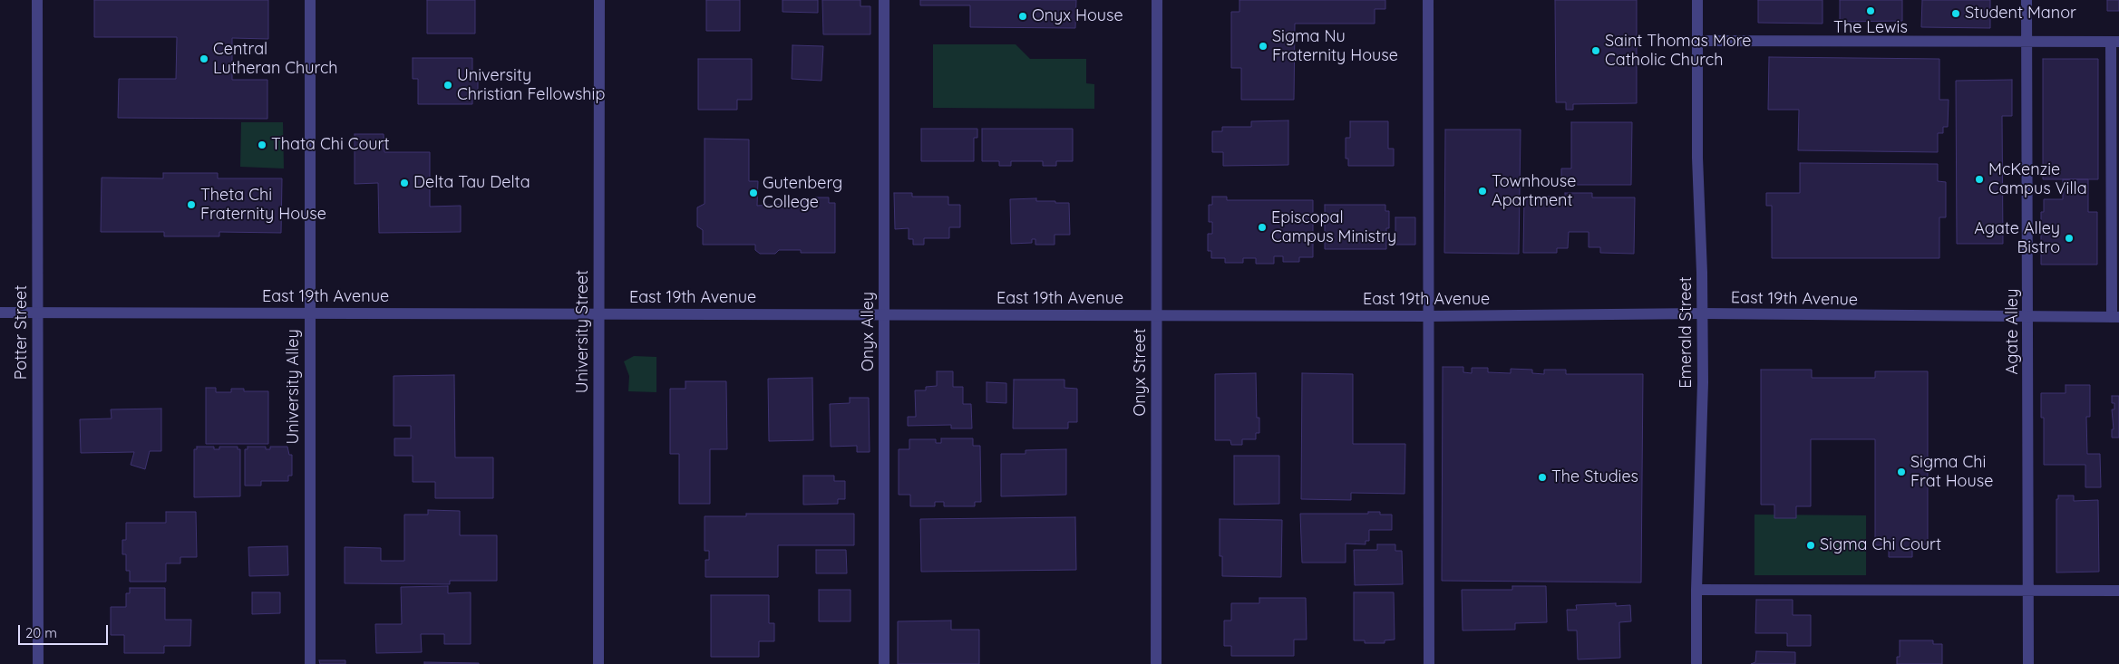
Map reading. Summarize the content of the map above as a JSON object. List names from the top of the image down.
{
  "streets": {
    "street": [
      "East 19th Avenue",
      "University Street",
      "Onyx Alley",
      "Agate Alley",
      "Potter Street",
      "Emerald Street",
      "Onyx Street",
      "University Alley"
    ]
  },
  "crossings": [
    ["East 19th Avenue", "University Street"],
    ["East 19th Avenue", "Onyx Alley"],
    ["East 19th Avenue", "Agate Alley"],
    ["East 19th Avenue", "Potter Street"],
    ["East 19th Avenue", "Emerald Street"],
    ["East 19th Avenue", "Onyx Street"],
    ["East 19th Avenue", "University Alley"]
  ],
  "places": [
    "The Lewis",
    "Student Manor",
    "Onyx House",
    "Sigma Nu Fraternity House",
    "Saint Thomas More Catholic Church",
    "Central Lutheran Church",
    "University Christian Fellowship",
    "Thata Chi Court",
    "McKenzie Campus Villa",
    "Delta Tau Delta",
    "Townhouse Apartment",
    "Gutenberg College",
    "Theta Chi Fraternity House",
    "Episcopal Campus Ministry",
    "Agate Alley Bistro",
    "Sigma Chi Frat House",
    "The Studies",
    "Sigma Chi Court"
  ],
  "scale_bar": "20 m"
}
